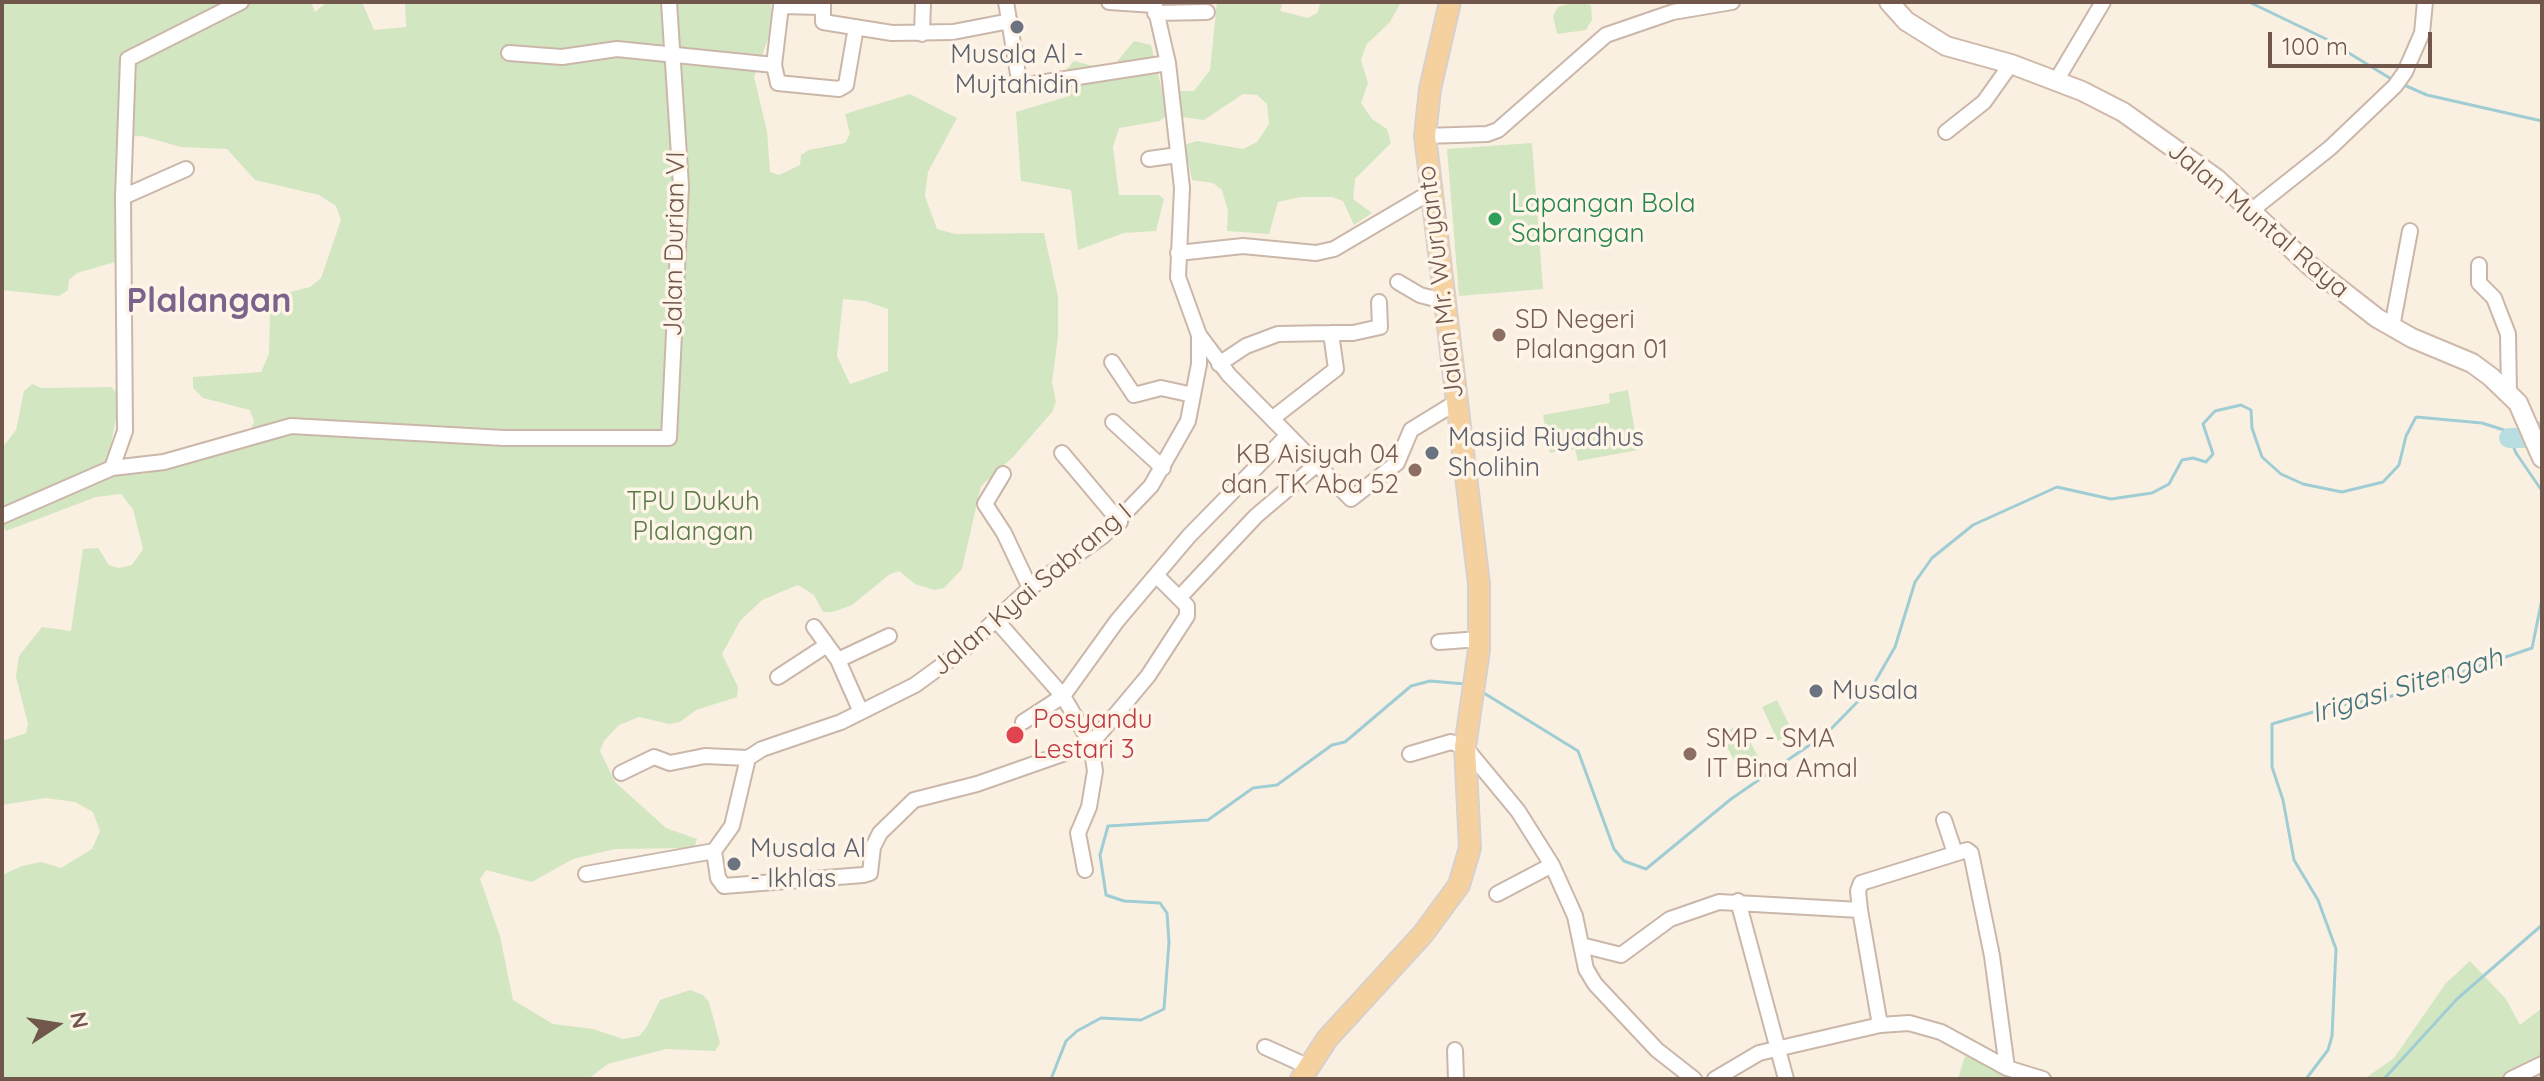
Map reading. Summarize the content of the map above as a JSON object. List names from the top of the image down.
{
  "streets": {
    "main road": ["Jalan Muntal Raya", "Jalan Mr. Wuryanto"],
    "street": ["Jalan Durian VI", "Jalan Kyai Sabrang I"]
  },
  "districts": ["Plalangan"],
  "water": ["Irigasi Sitengah"],
  "parks": ["TPU Dukuh Plalangan"],
  "places": [
    "Musala Al - Mujtahidin",
    "Lapangan Bola Sabrangan",
    "SD Negeri Plalangan 01",
    "Masjid Riyadhus Sholihin",
    "KB Aisiyah 04 dan TK Aba 52",
    "Musala",
    "Posyandu Lestari 3",
    "SMP - SMA IT Bina Amal",
    "Musala Al - Ikhlas"
  ],
  "scale_bar": "100 m",
  "north": "right"
}
